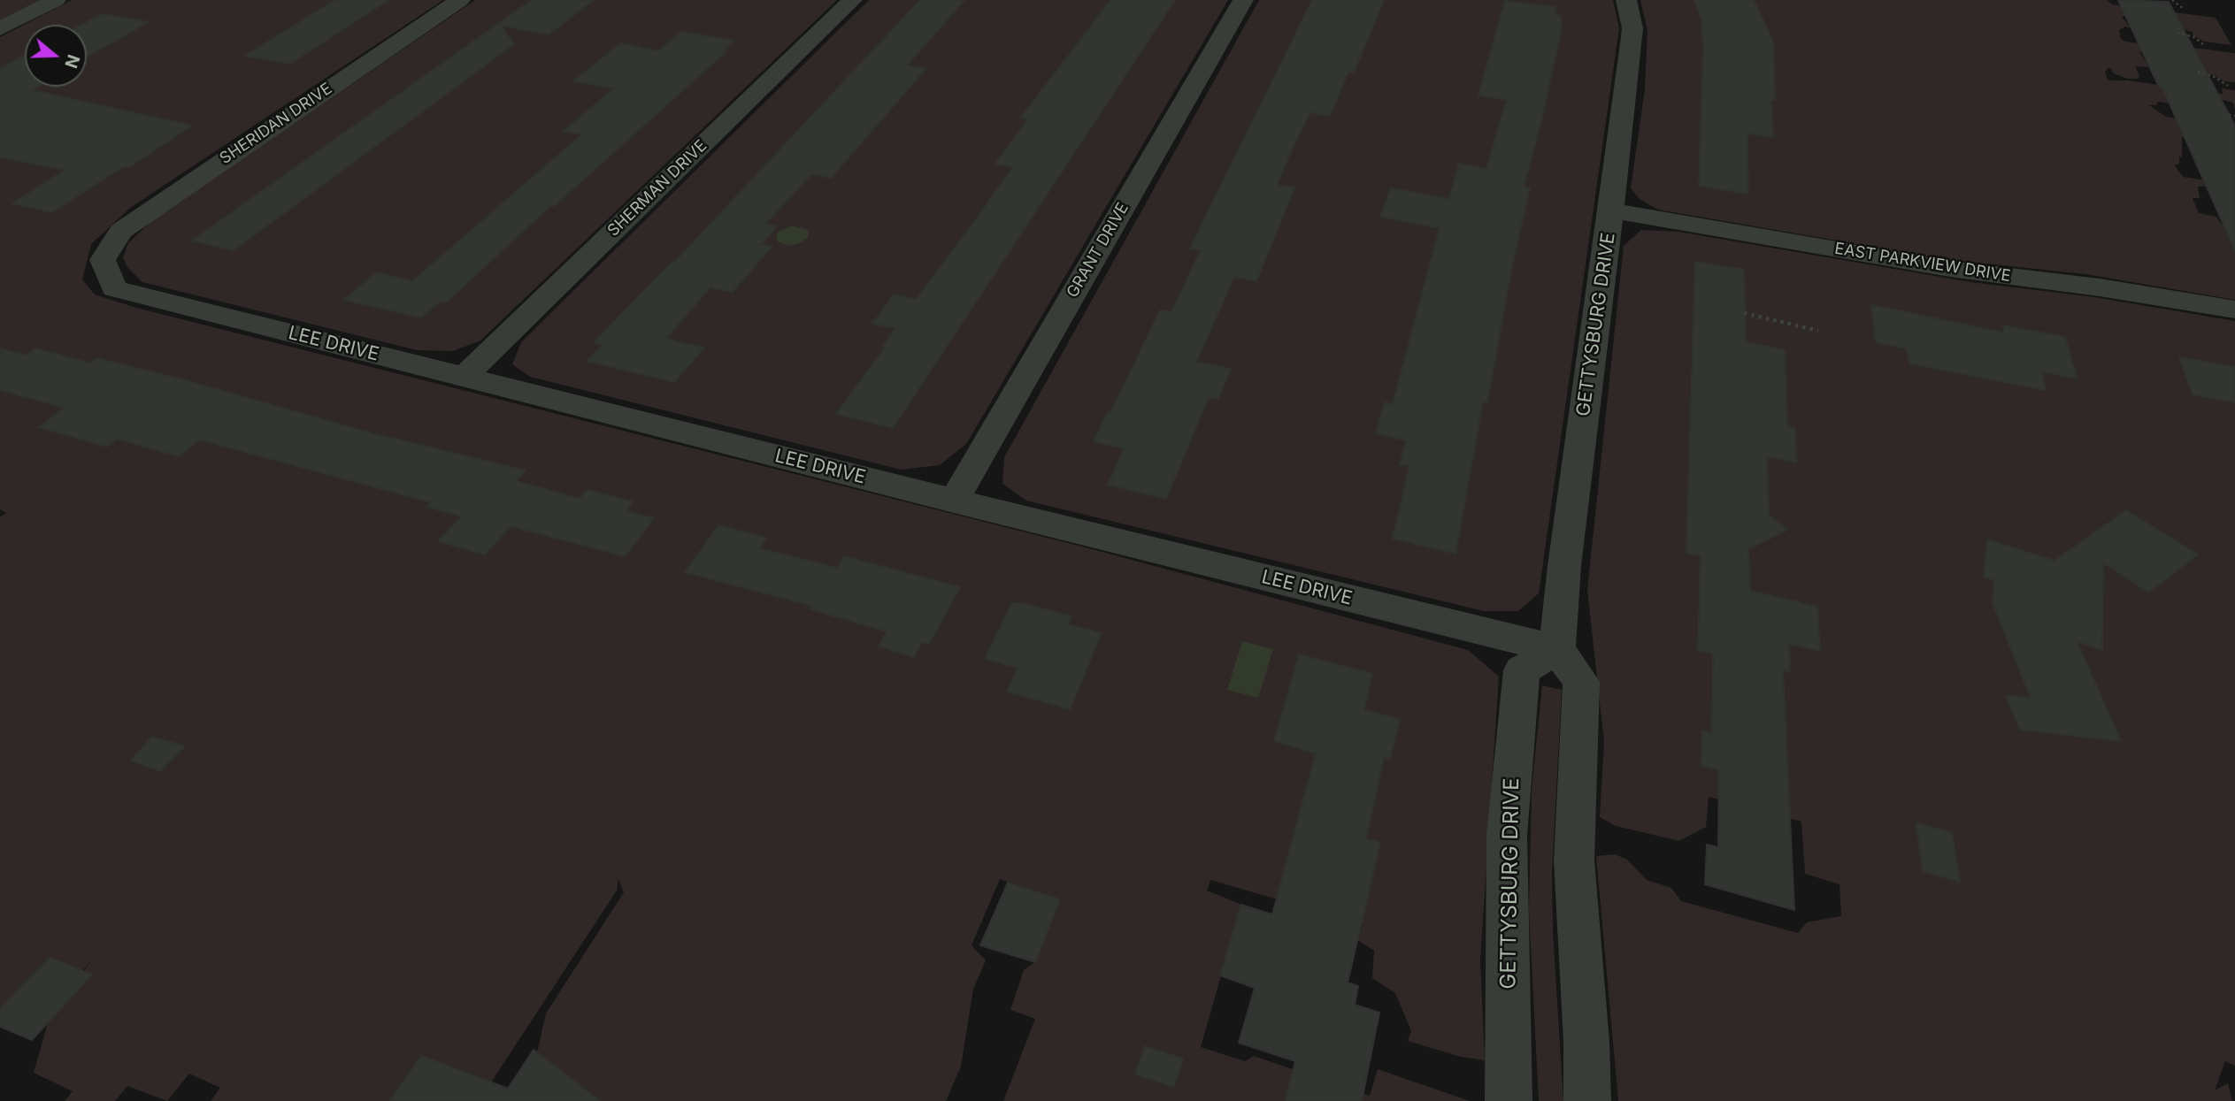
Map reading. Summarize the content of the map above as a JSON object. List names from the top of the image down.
{
  "streets": {
    "street": [
      "SHERIDAN DRIVE",
      "SHERMAN DRIVE",
      "GRANT DRIVE",
      "EAST PARKVIEW DRIVE",
      "GETTYSBURG DRIVE",
      "LEE DRIVE"
    ]
  },
  "crossings": [
    ["SHERIDAN DRIVE", "LEE DRIVE"],
    ["SHERMAN DRIVE", "LEE DRIVE"],
    ["GRANT DRIVE", "LEE DRIVE"],
    ["EAST PARKVIEW DRIVE", "GETTYSBURG DRIVE"],
    ["GETTYSBURG DRIVE", "LEE DRIVE"]
  ],
  "north": "right"
}
